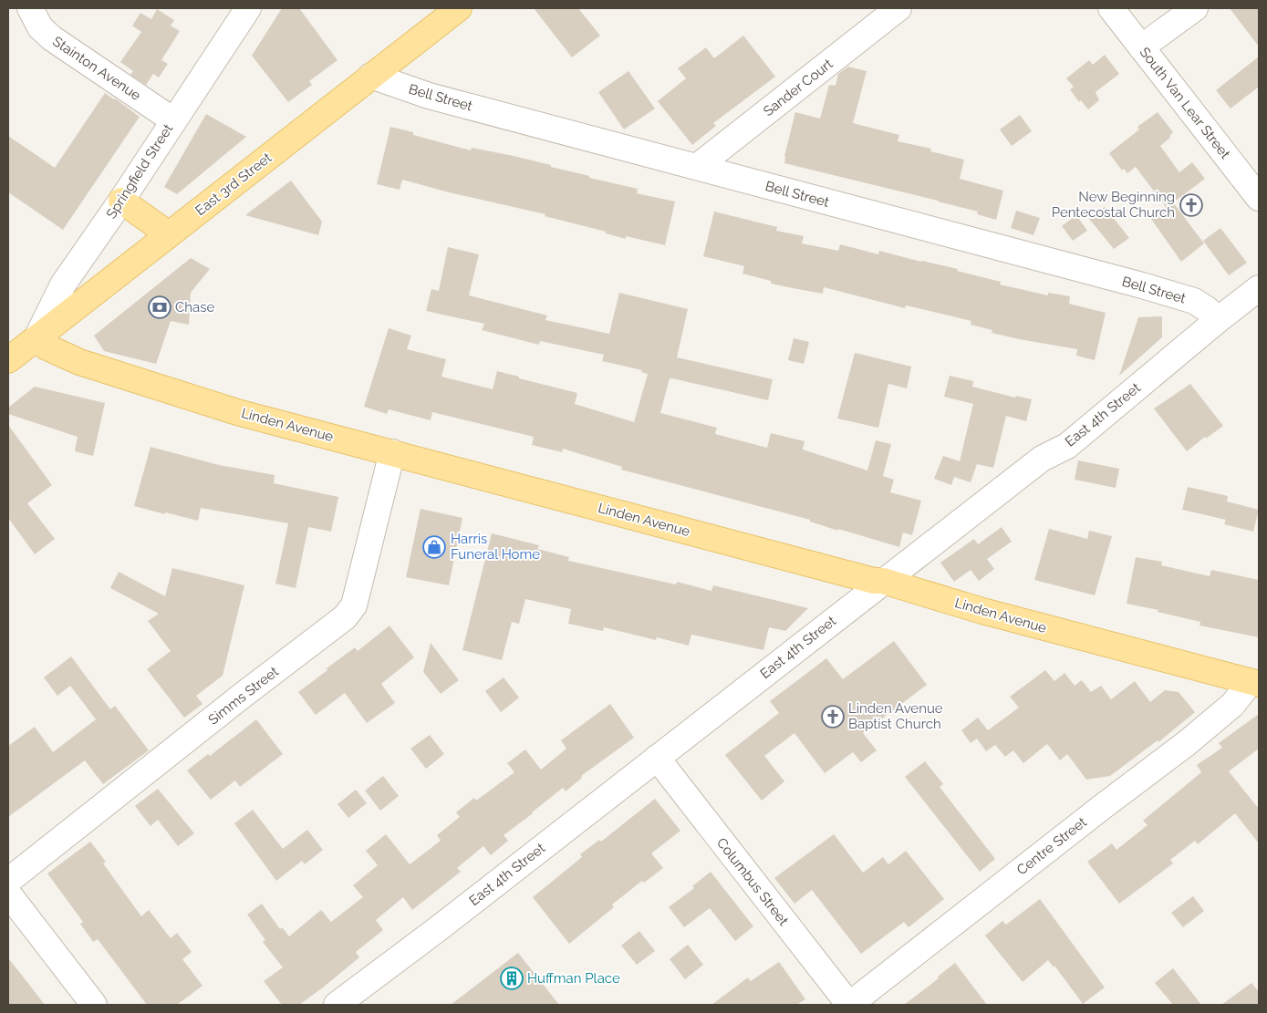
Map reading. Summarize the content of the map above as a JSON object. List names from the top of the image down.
{
  "streets": {
    "main road": ["East 3rd Street", "Linden Avenue"],
    "street": [
      "Stainton Avenue",
      "Sander Court",
      "Bell Street",
      "South Van Lear Street",
      "Springfield Street",
      "East 4th Street",
      "Simms Street",
      "Centre Street",
      "Columbus Street"
    ]
  },
  "crossings": [
    ["Stainton Avenue", "Springfield Street"],
    ["Sander Court", "Bell Street"],
    ["Bell Street", "East 3rd Street"],
    ["Bell Street", "East 4th Street"],
    ["Springfield Street", "East 3rd Street"],
    ["Springfield Street", "Linden Avenue"],
    ["East 3rd Street", "Linden Avenue"],
    ["East 4th Street", "Linden Avenue"],
    ["East 4th Street", "Columbus Street"],
    ["Linden Avenue", "Simms Street"],
    ["Linden Avenue", "Centre Street"],
    ["Centre Street", "Columbus Street"]
  ],
  "places": {
    "church": ["New Beginning Pentecostal Church", "Linden Avenue Baptist Church"],
    "bank": ["Chase"],
    "shop": ["Harris Funeral Home"],
    "building": ["Huffman Place"]
  }
}
